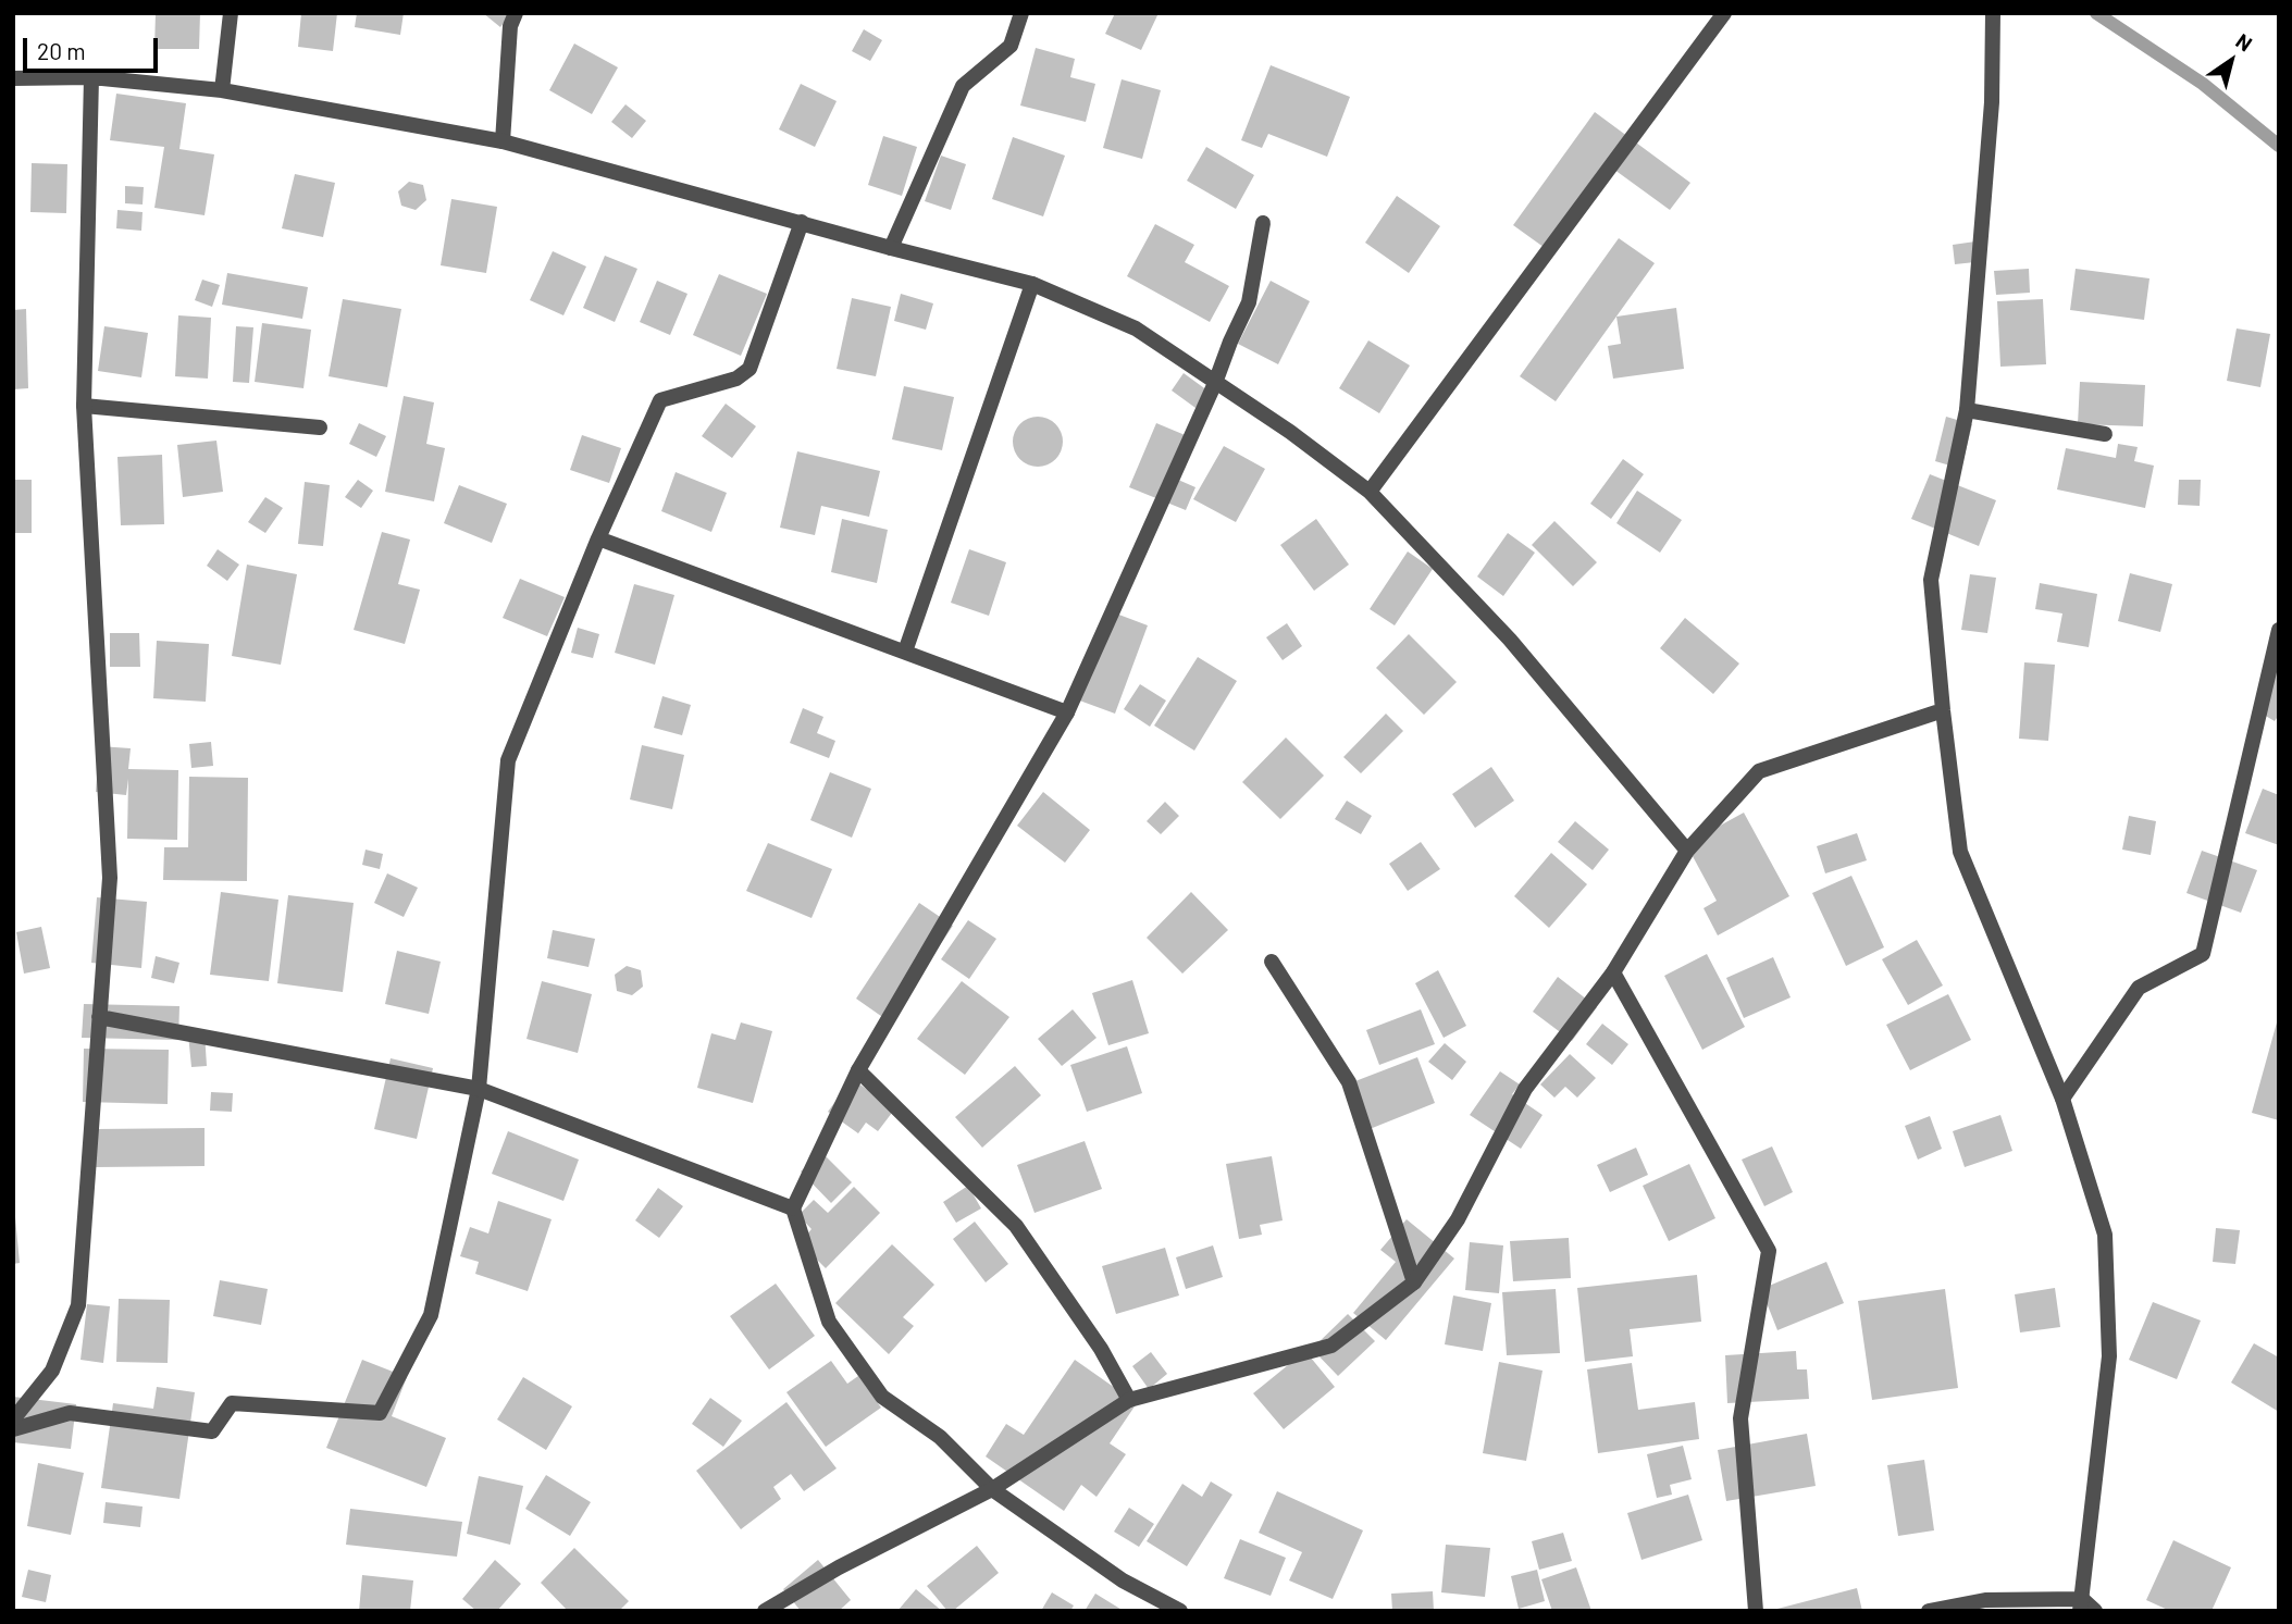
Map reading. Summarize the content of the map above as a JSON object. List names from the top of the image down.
{
  "scale_bar": "20 m",
  "north": "top right"
}
